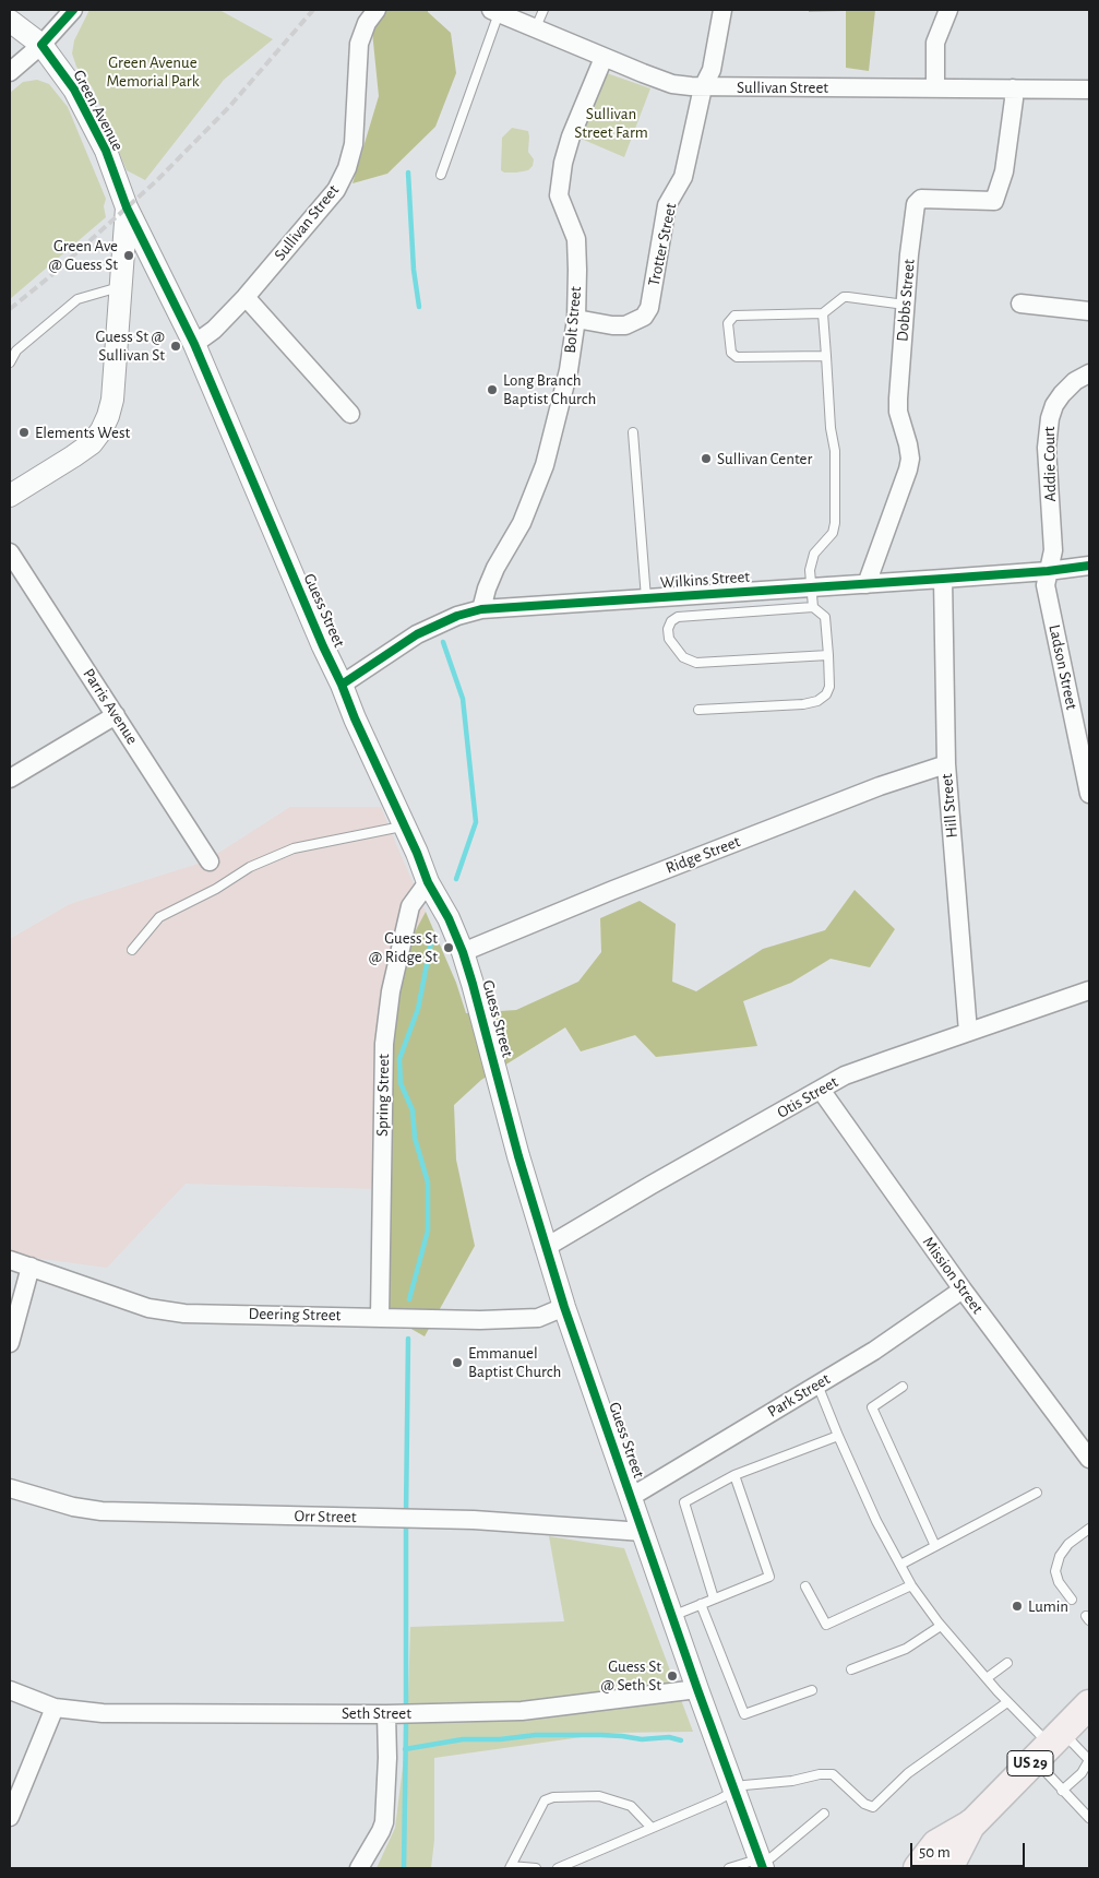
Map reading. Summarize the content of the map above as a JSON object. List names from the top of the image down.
{
  "streets": {
    "main road": ["US 29"],
    "street": [
      "Sullivan Street",
      "Green Avenue",
      "Trotter Street",
      "Dobbs Street",
      "Bolt Street",
      "Addie Court",
      "Wilkins Street",
      "Guess Street",
      "Ladson Street",
      "Parris Avenue",
      "Hill Street",
      "Ridge Street",
      "Spring Street",
      "Otis Street",
      "Mission Street",
      "Deering Street",
      "Park Street",
      "Orr Street",
      "Seth Street"
    ]
  },
  "crossings": [
    ["Sullivan Street", "Trotter Street"],
    ["Sullivan Street", "Dobbs Street"],
    ["Sullivan Street", "Bolt Street"],
    ["Sullivan Street", "Guess Street"],
    ["Green Avenue", "Guess Street"],
    ["Trotter Street", "Bolt Street"],
    ["Dobbs Street", "Wilkins Street"],
    ["Bolt Street", "Wilkins Street"],
    ["Addie Court", "Wilkins Street"],
    ["Addie Court", "Ladson Street"],
    ["Wilkins Street", "Guess Street"],
    ["Wilkins Street", "Ladson Street"],
    ["Wilkins Street", "Hill Street"],
    ["Guess Street", "Ridge Street"],
    ["Guess Street", "Spring Street"],
    ["Guess Street", "Otis Street"],
    ["Guess Street", "Deering Street"],
    ["Guess Street", "Park Street"],
    ["Guess Street", "Orr Street"],
    ["Guess Street", "Seth Street"],
    ["Hill Street", "Ridge Street"],
    ["Hill Street", "Otis Street"],
    ["Spring Street", "Deering Street"],
    ["Otis Street", "Mission Street"],
    ["Mission Street", "Park Street"]
  ],
  "parks": ["Green Avenue Memorial Park", "Sullivan Street Farm"],
  "places": [
    "Green Ave @ Guess St",
    "Guess St @ Sullivan St",
    "Long Branch Baptist Church",
    "Elements West",
    "Sullivan Center",
    "Guess St @ Ridge St",
    "Emmanuel Baptist Church",
    "Lumin",
    "Guess St @ Seth St"
  ],
  "scale_bar": "50 m"
}
